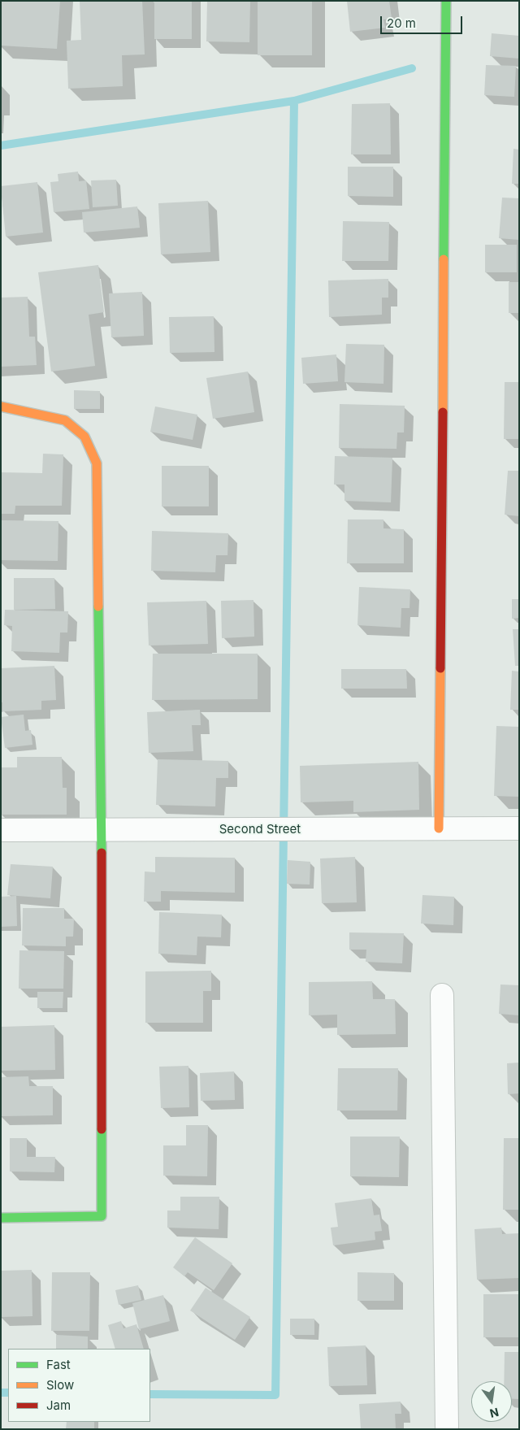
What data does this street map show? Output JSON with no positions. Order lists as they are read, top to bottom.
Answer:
{
  "streets": {
    "street": ["Second Street"]
  },
  "legend": ["Fast", "Slow", "Jam"],
  "scale_bar": "20 m",
  "north": "bottom"
}
